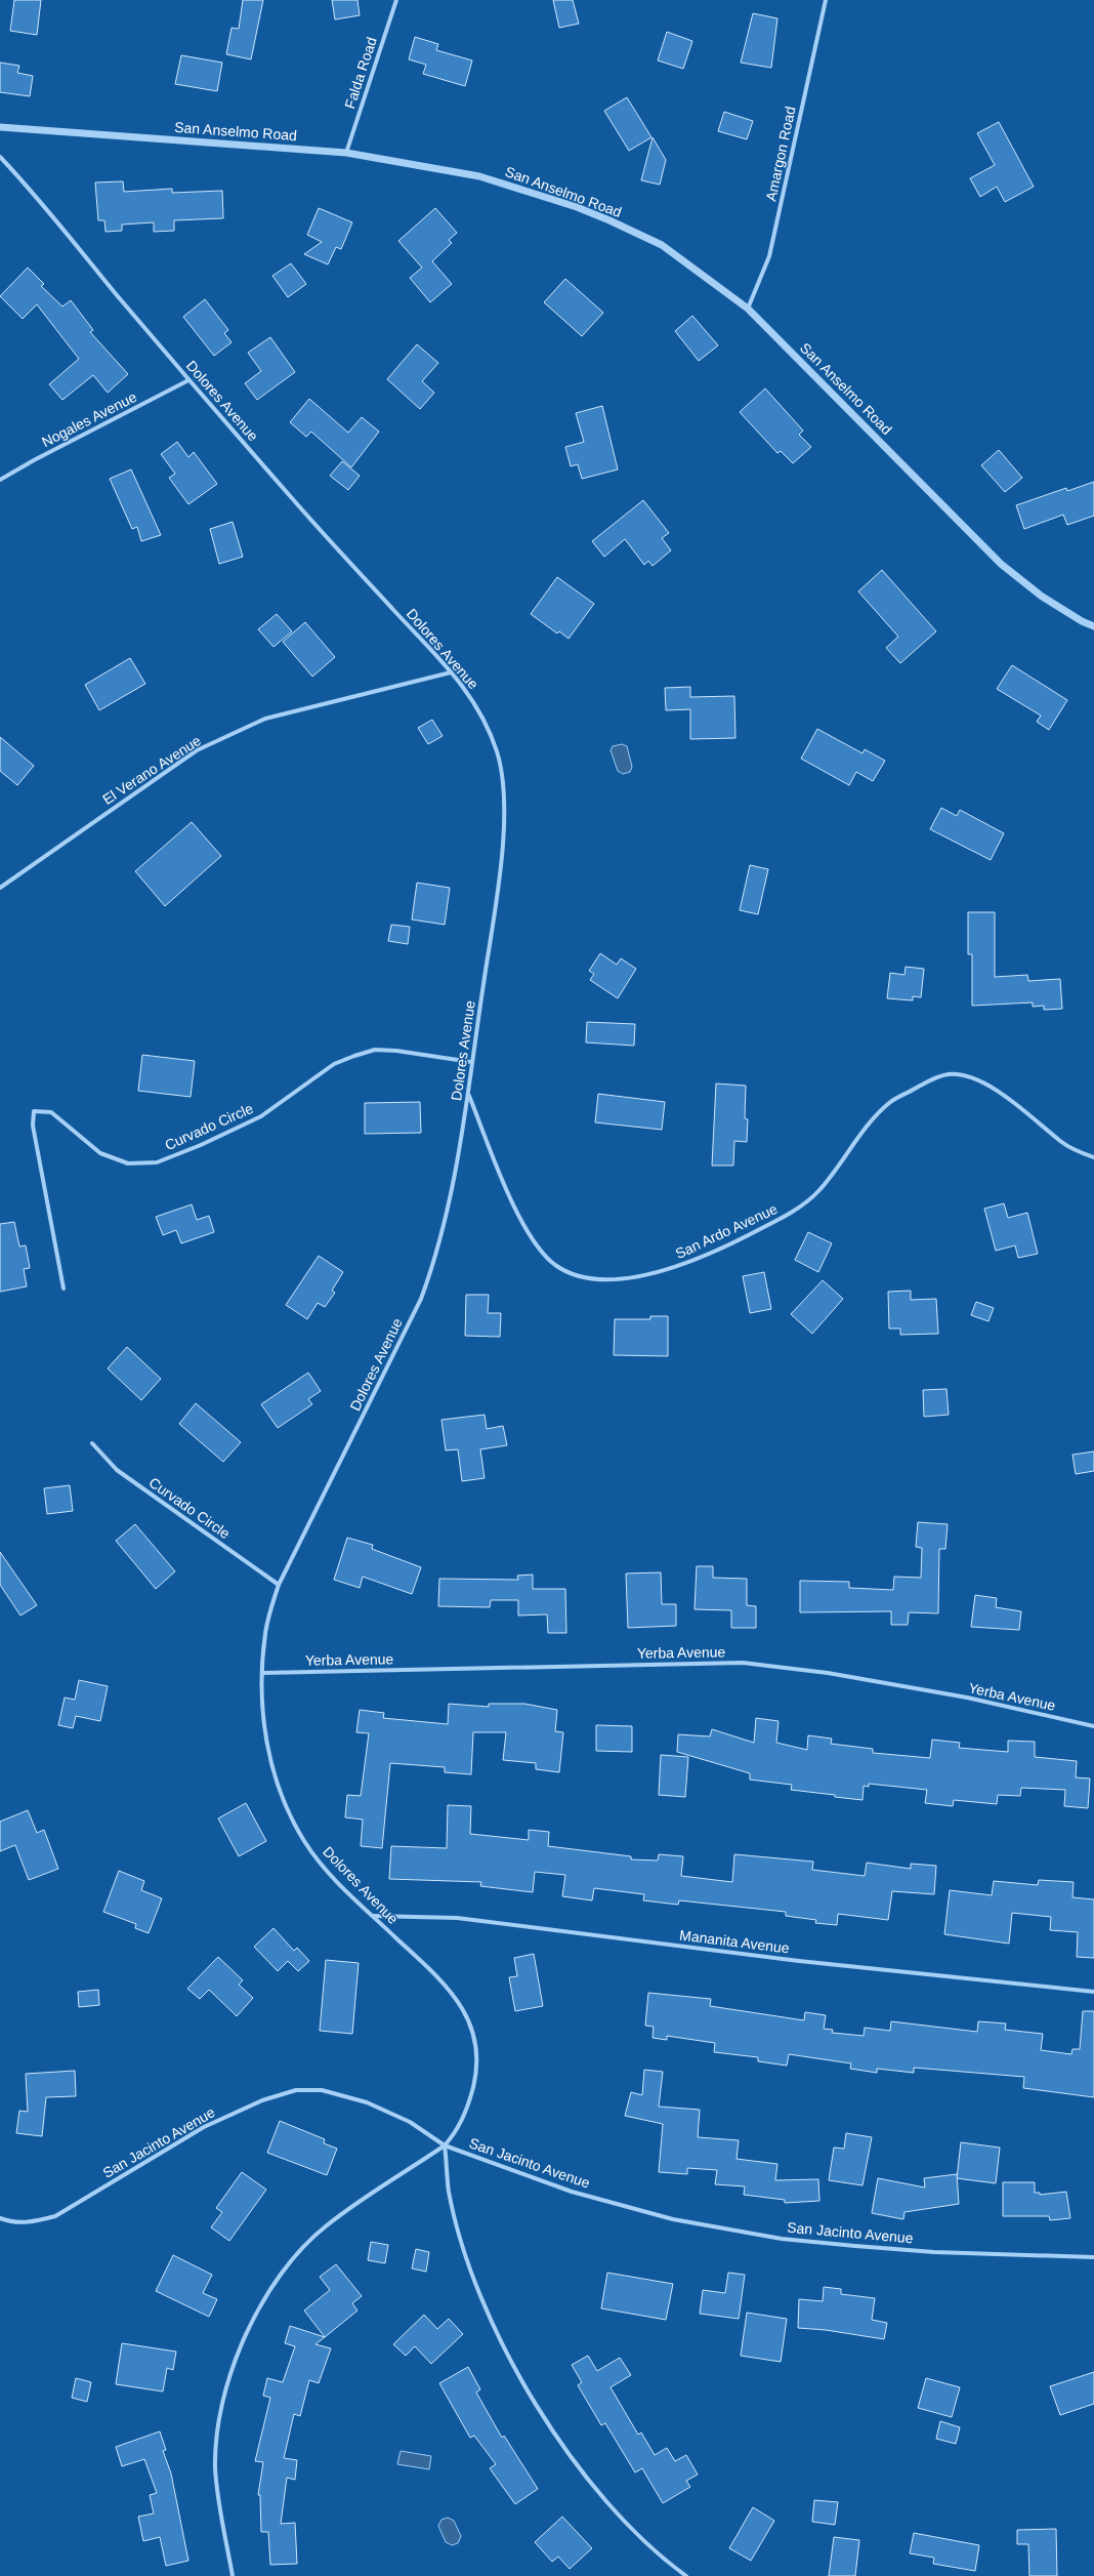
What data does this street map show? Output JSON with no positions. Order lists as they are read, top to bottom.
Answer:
{
  "streets": {
    "street": [
      "Falda Road",
      "San Anselmo Road",
      "Amargon Road",
      "Dolores Avenue",
      "Nogales Avenue",
      "El Verano Avenue",
      "Curvado Circle",
      "San Ardo Avenue",
      "Yerba Avenue",
      "Mananita Avenue",
      "San Jacinto Avenue"
    ]
  },
  "crossings": [
    ["Falda Road", "San Anselmo Road"],
    ["San Anselmo Road", "Amargon Road"],
    ["Dolores Avenue", "Nogales Avenue"],
    ["Dolores Avenue", "El Verano Avenue"],
    ["Dolores Avenue", "Curvado Circle"],
    ["Dolores Avenue", "San Ardo Avenue"],
    ["Dolores Avenue", "Yerba Avenue"],
    ["Dolores Avenue", "Mananita Avenue"],
    ["Dolores Avenue", "San Jacinto Avenue"]
  ]
}
